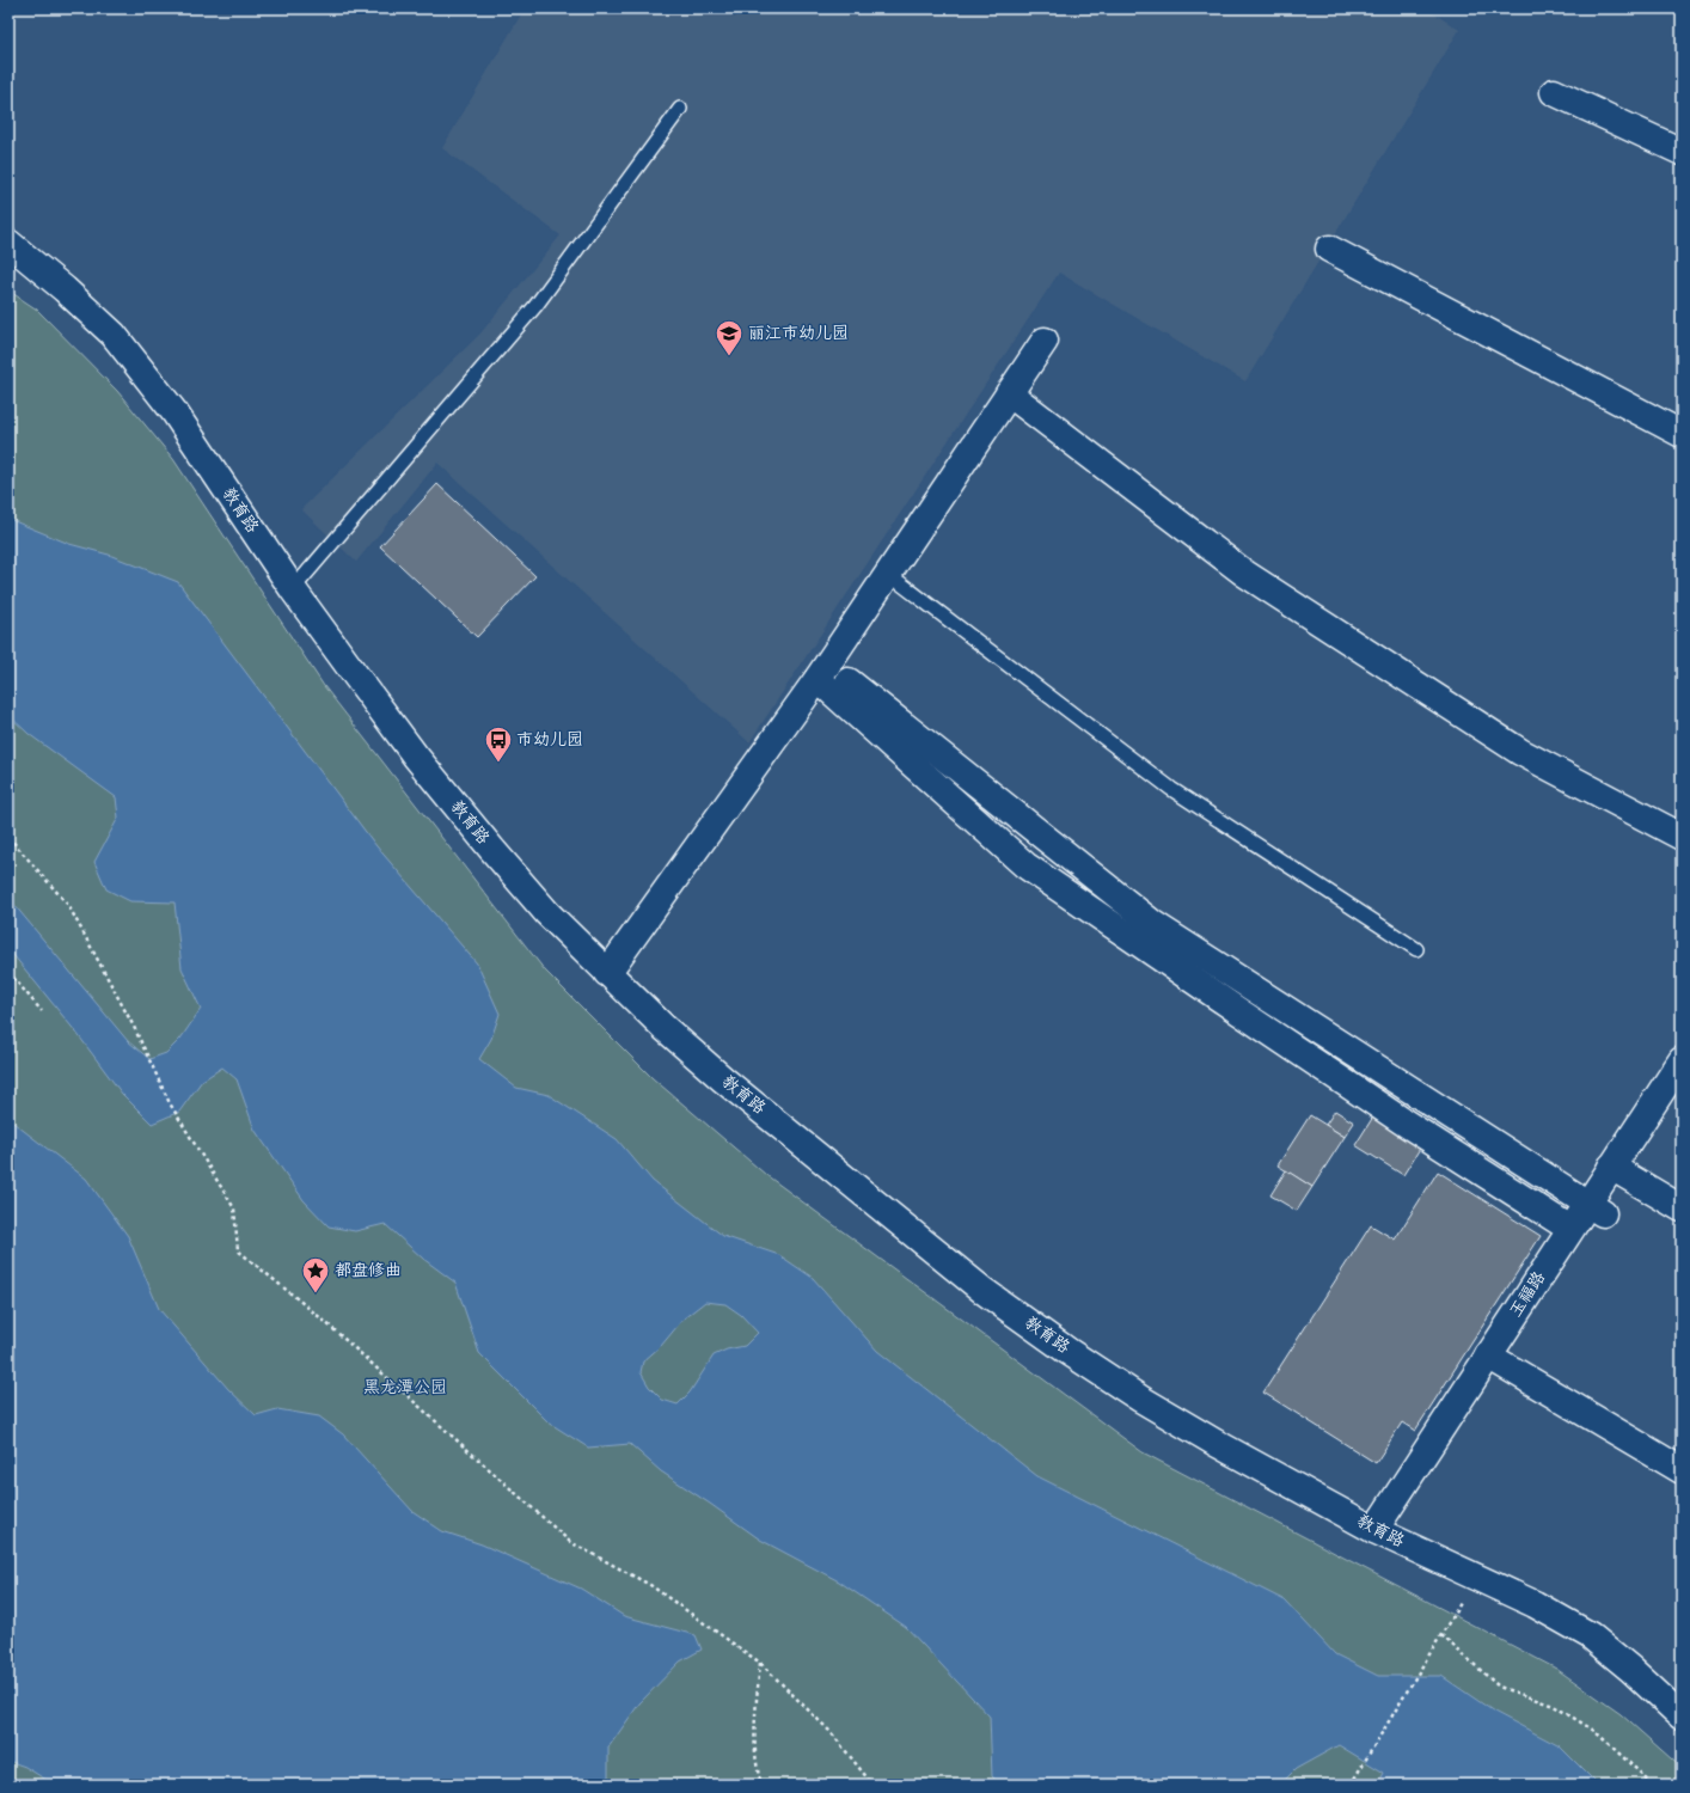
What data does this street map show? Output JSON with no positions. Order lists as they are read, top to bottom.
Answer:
{
  "streets": {
    "street": ["教育路", "玉福路"]
  },
  "crossings": [
    ["教育路", "玉福路"]
  ],
  "parks": ["黑龙潭公园"],
  "places": {
    "school or university": ["丽江市幼儿园"],
    "bus stop": ["市幼儿园"],
    "place": ["都盘修曲"]
  }
}
